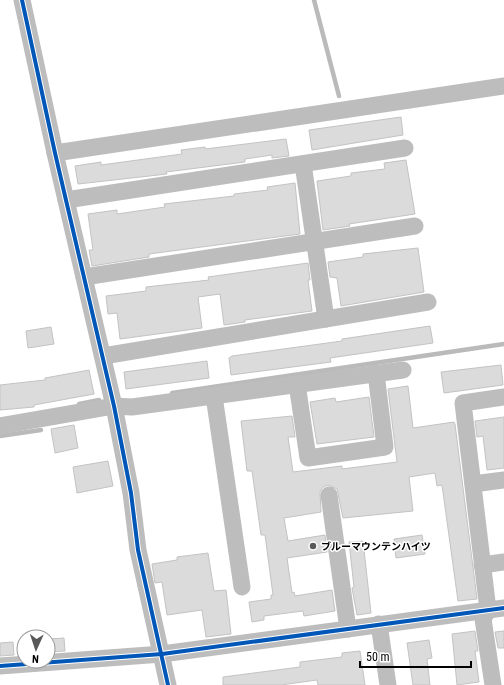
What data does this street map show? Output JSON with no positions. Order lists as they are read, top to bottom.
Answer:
{
  "places": ["ブルーマウンテンハイツ"],
  "scale_bar": "50 m",
  "north": "bottom"
}
